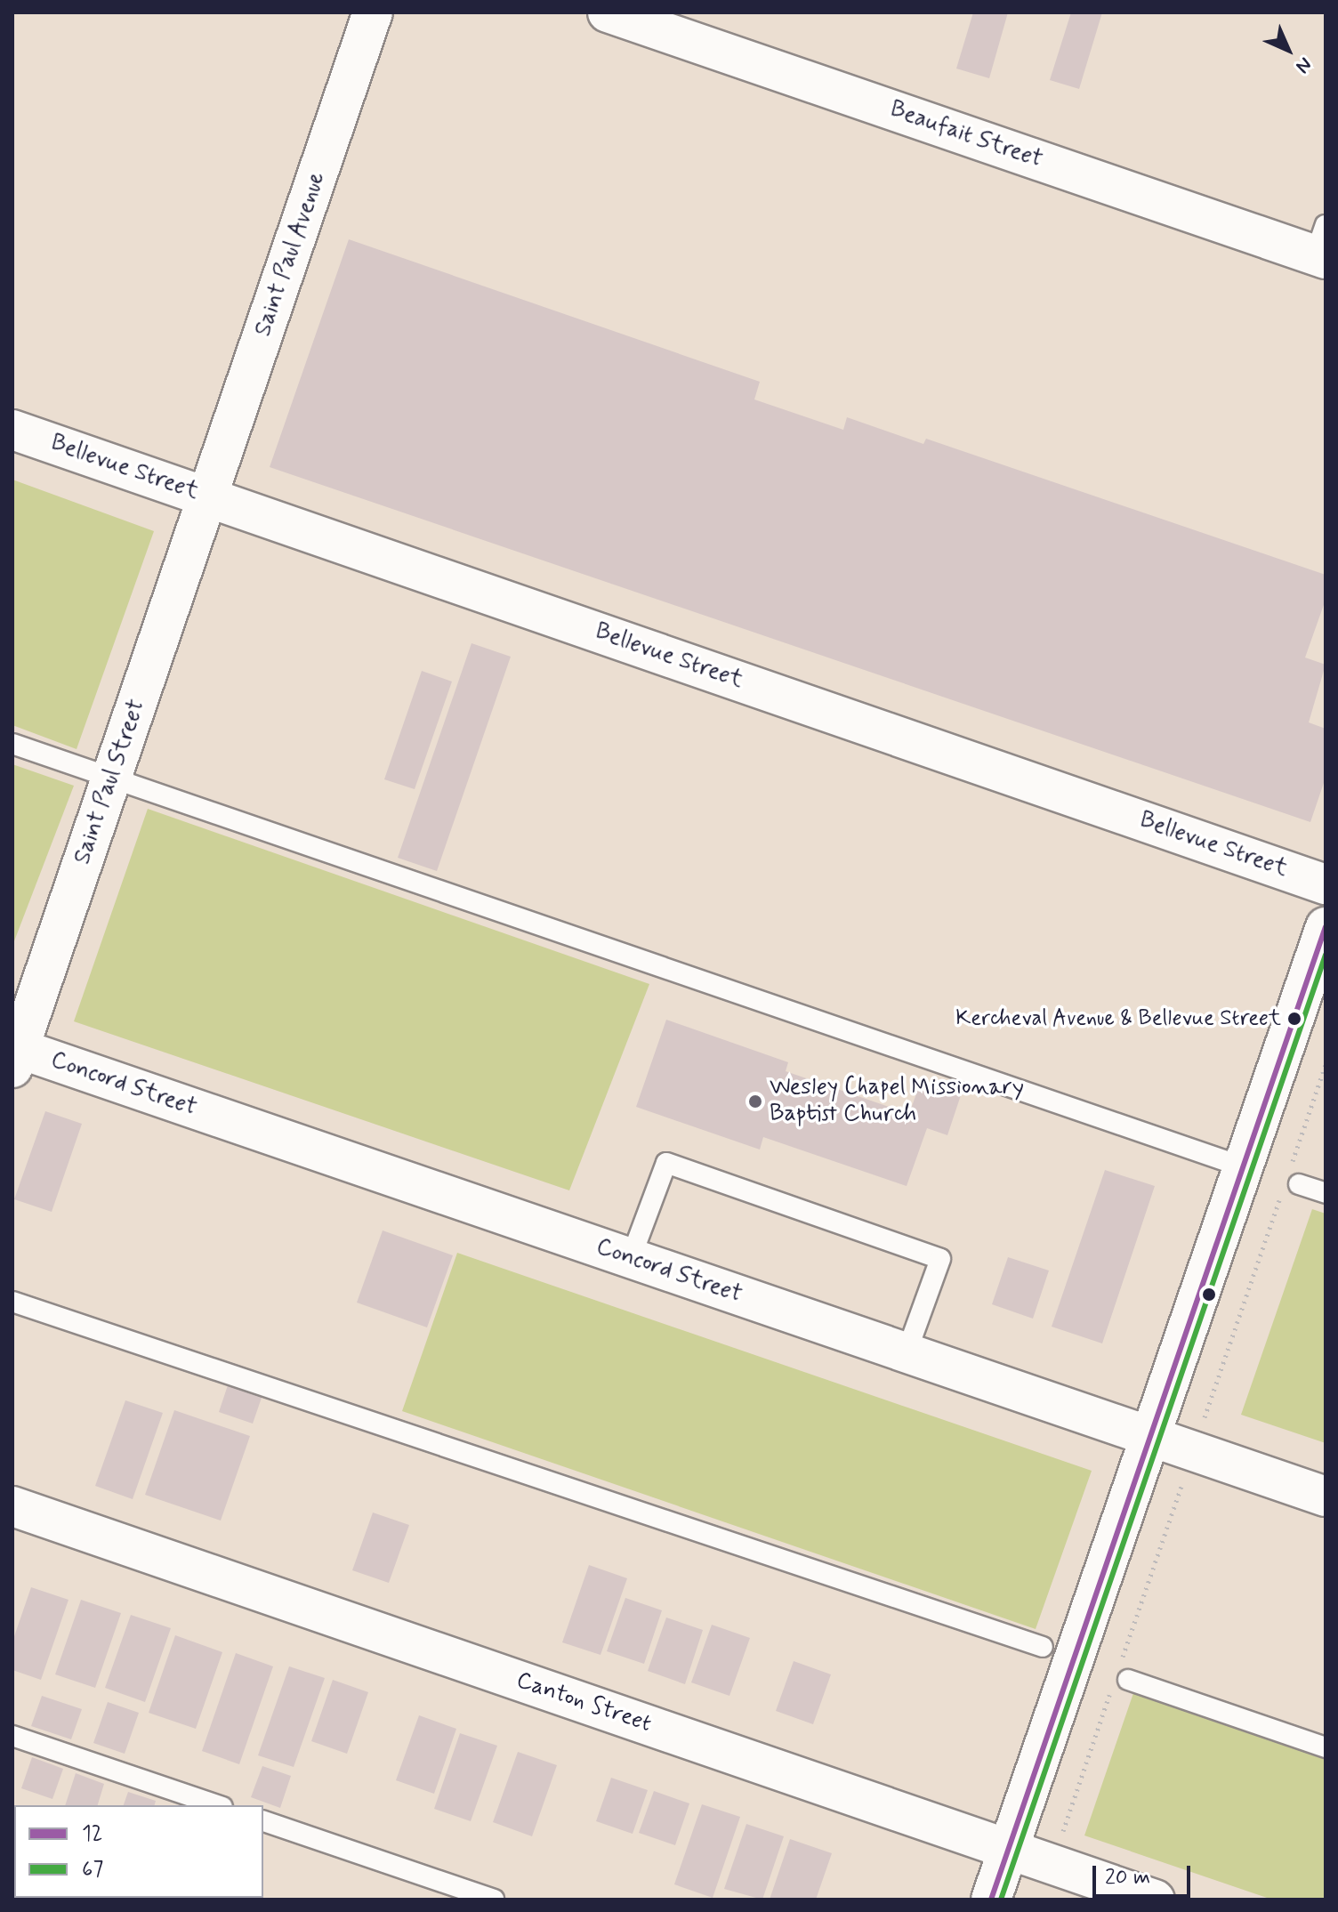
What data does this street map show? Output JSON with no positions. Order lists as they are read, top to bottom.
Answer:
{
  "streets": {
    "street": [
      "Beaufait Street",
      "Saint Paul Avenue",
      "Bellevue Street",
      "Saint Paul Street",
      "Concord Street",
      "Canton Street"
    ]
  },
  "crossings": [
    ["Saint Paul Avenue", "Bellevue Street"],
    ["Saint Paul Avenue", "Saint Paul Street"],
    ["Bellevue Street", "Saint Paul Street"],
    ["Saint Paul Street", "Concord Street"]
  ],
  "places": ["Kercheval Avenue & Bellevue Street", "Wesley Chapel Missionary Baptist Church"],
  "lines": ["transit line 12", "transit line 67"],
  "legend": ["12", "67"],
  "scale_bar": "20 m",
  "north": "bottom right"
}
